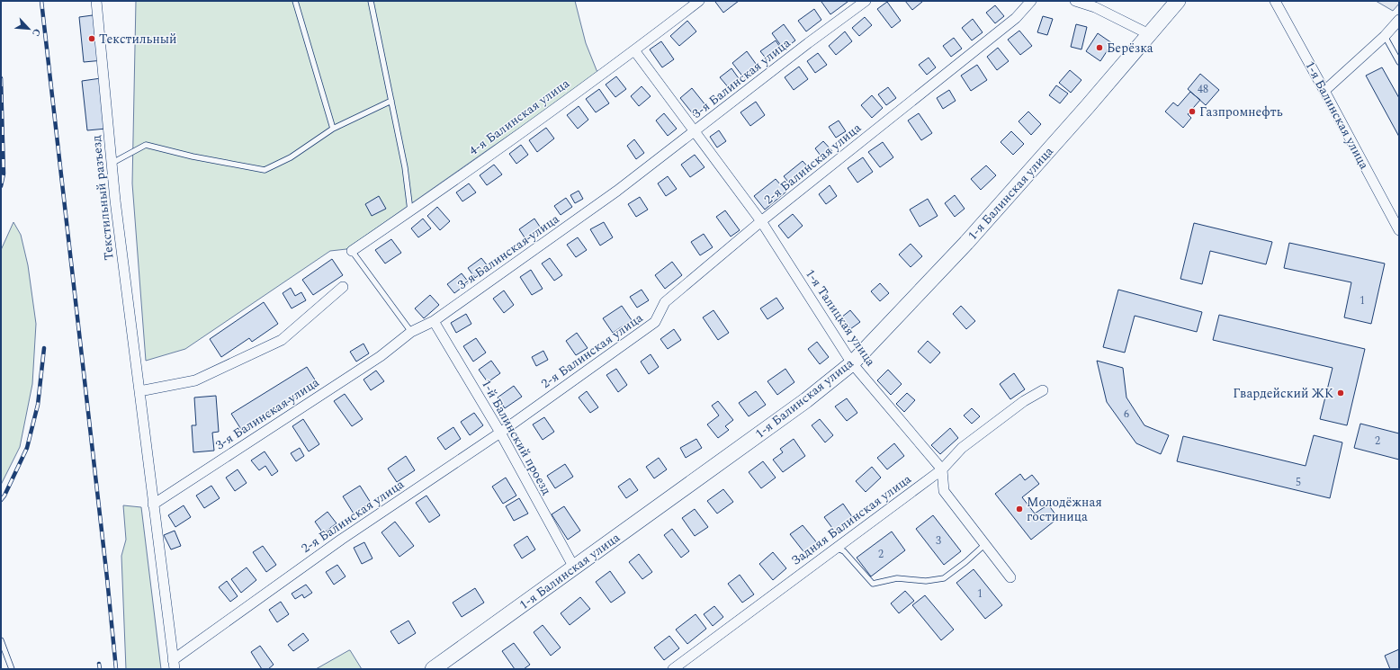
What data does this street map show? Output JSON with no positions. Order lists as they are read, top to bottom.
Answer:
{
  "streets": {
    "main road": ["1-я Балинская улица"],
    "street": [
      "3-я Балинская улица",
      "4-я Балинская улица",
      "2-я Балинская улица",
      "Текстильный разъезд",
      "1-я Талицкая улица",
      "1-й Балинский проезд",
      "Задняя Балинская улица"
    ]
  },
  "crossings": [
    ["3-я Балинская улица", "Текстильный разъезд"],
    ["3-я Балинская улица", "1-я Талицкая улица"],
    ["3-я Балинская улица", "1-й Балинский проезд"],
    ["1-я Балинская улица", "1-я Талицкая улица"],
    ["1-я Балинская улица", "1-й Балинский проезд"],
    ["4-я Балинская улица", "1-я Талицкая улица"],
    ["2-я Балинская улица", "Текстильный разъезд"],
    ["2-я Балинская улица", "1-я Талицкая улица"],
    ["2-я Балинская улица", "1-й Балинский проезд"],
    ["1-я Талицкая улица", "Задняя Балинская улица"]
  ],
  "places": [
    "Текстильный",
    "Берёзка",
    "Газпромнефть",
    "Гвардейский ЖК",
    "Молодёжная гостиница"
  ],
  "house_numbers": [
    "48",
    "1",
    "6",
    "2",
    "5",
    "3",
    "2",
    "1"
  ],
  "north": "bottom right"
}
